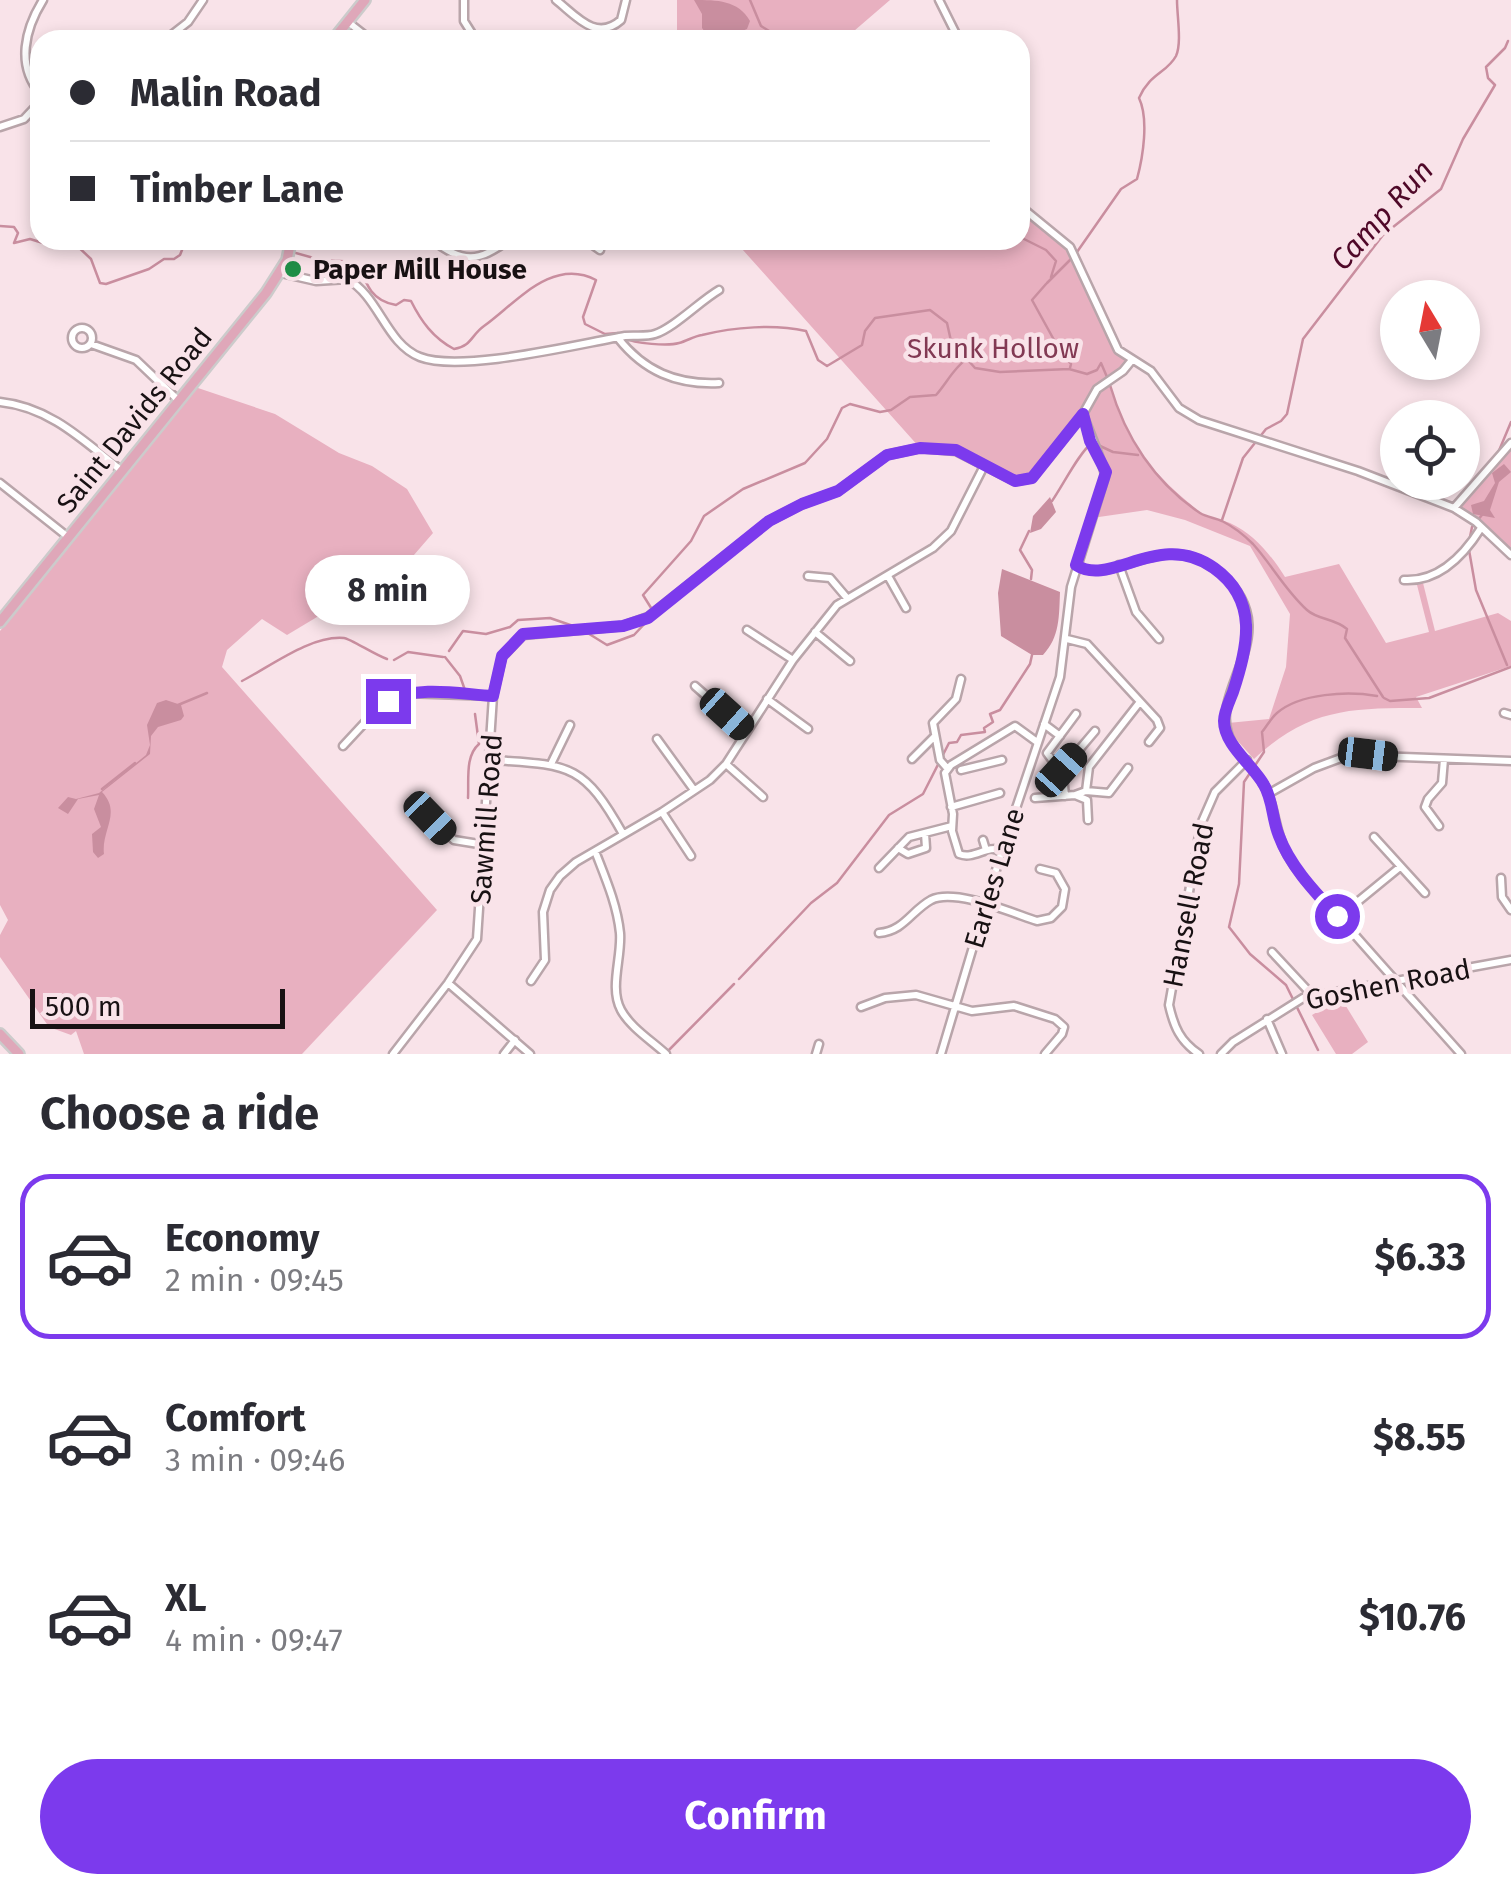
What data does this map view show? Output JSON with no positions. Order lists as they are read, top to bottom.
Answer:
{
  "streets": {
    "main road": ["Saint Davids Road"],
    "street": [
      "Sawmill Road",
      "Earles Lane",
      "Hansell Road",
      "Goshen Road"
    ]
  },
  "crossings": [
    ["Sawmill Road", "Earles Lane"]
  ],
  "water": ["Camp Run"],
  "parks": ["Skunk Hollow"],
  "places": ["Paper Mill House"],
  "scale_bar": "500 m",
  "north": "top",
  "page": {
    "banner": ["Malin Road", "Timber Lane"],
    "bubble": "8 min",
    "scale": "500 m",
    "heading": "Choose a ride",
    "list": [
      {
        "name": "Economy",
        "note": "2 min · 09:45",
        "value": "$6.33"
      },
      {
        "name": "Comfort",
        "note": "3 min · 09:46",
        "value": "$8.55"
      },
      {
        "name": "XL",
        "note": "4 min · 09:47",
        "value": "$10.76"
      }
    ],
    "buttons": "Confirm"
  }
}
